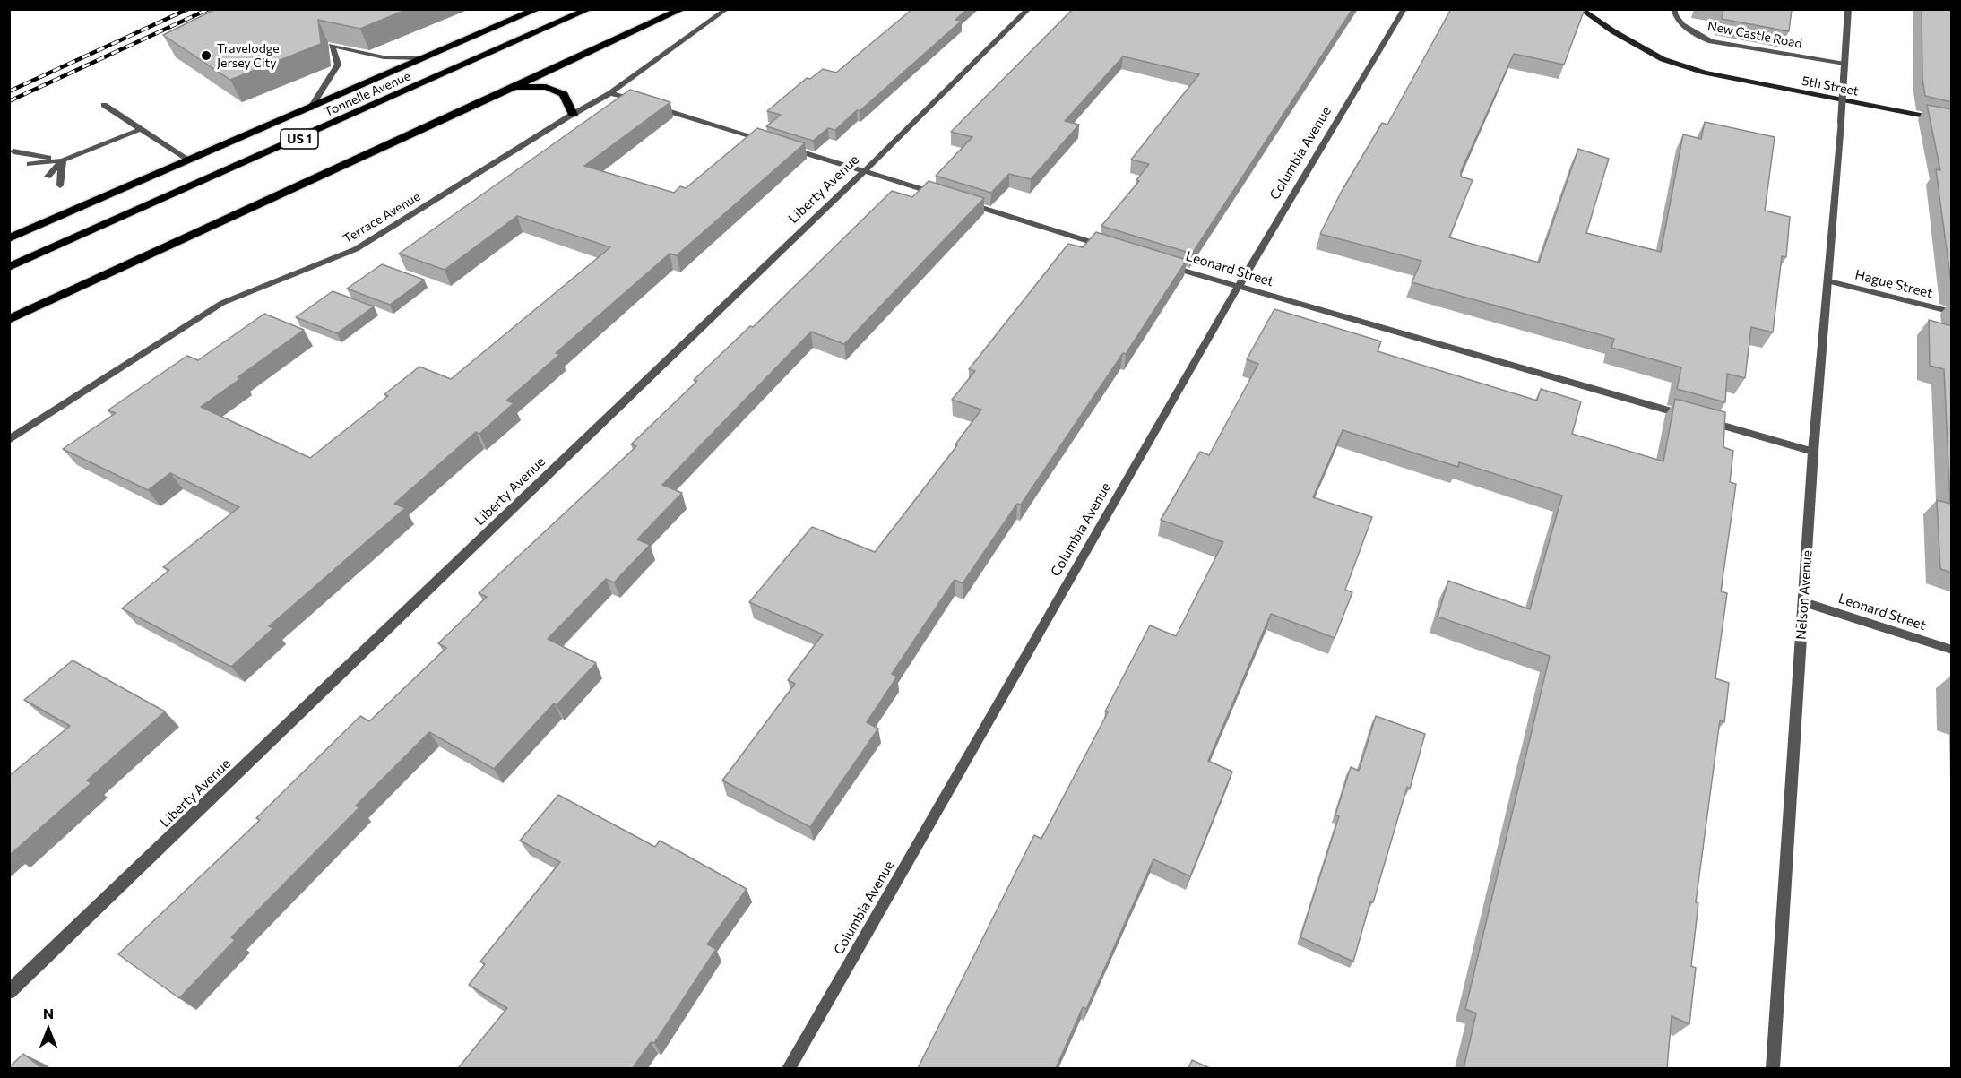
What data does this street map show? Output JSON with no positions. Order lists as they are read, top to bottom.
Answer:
{
  "streets": {
    "highway": ["Tonnelle Avenue", "US 1"],
    "main road": ["5th Street"],
    "street": [
      "New Castle Road",
      "Columbia Avenue",
      "Liberty Avenue",
      "Terrace Avenue",
      "Leonard Street",
      "Hague Street",
      "Nelson Avenue"
    ]
  },
  "crossings": [
    ["New Castle Road", "Nelson Avenue"],
    ["Columbia Avenue", "Leonard Street"],
    ["Leonard Street", "Nelson Avenue"],
    ["Hague Street", "Nelson Avenue"]
  ],
  "places": ["Travelodge Jersey City"],
  "north": "top"
}
